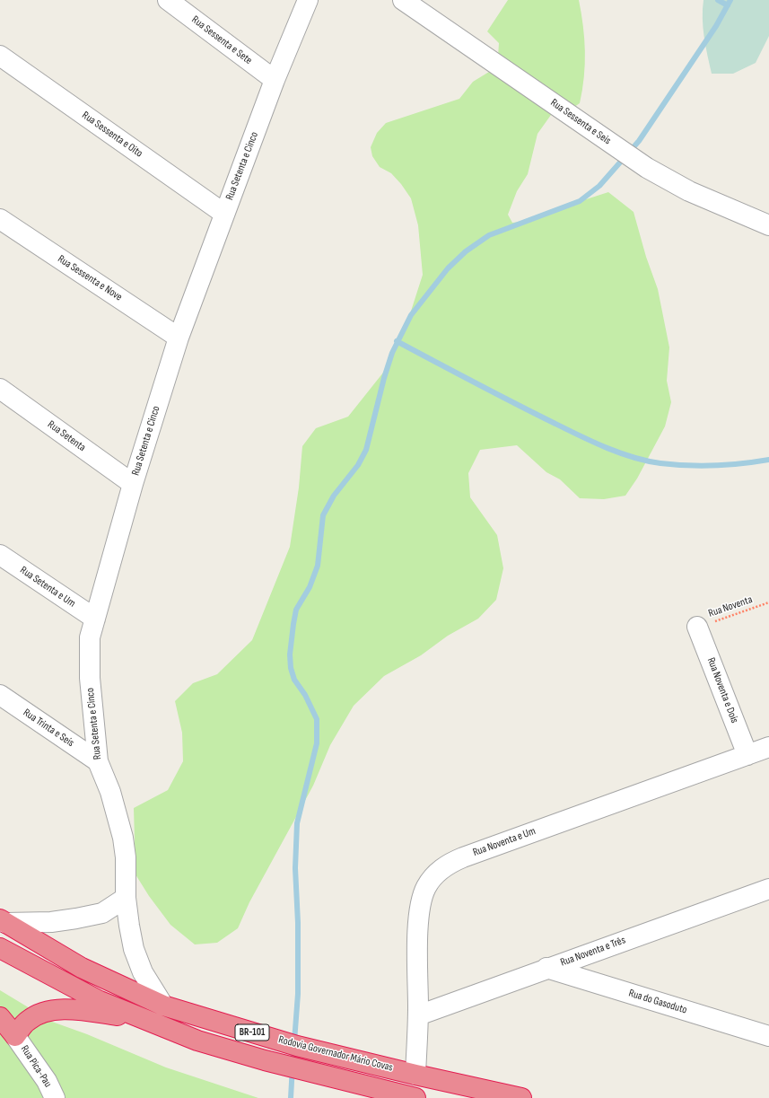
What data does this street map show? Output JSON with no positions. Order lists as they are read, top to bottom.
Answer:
{
  "streets": {
    "highway": ["BR-101", "Rodovia Governador Mário Covas"],
    "street": [
      "Rua Sessenta e Sete",
      "Rua Sessenta e Seis",
      "Rua Sessenta e Oito",
      "Rua Setenta e Cinco",
      "Rua Sessenta e Nove",
      "Rua Setenta",
      "Rua Setenta e Um",
      "Rua Noventa e Dois",
      "Rua Trinta e Seis",
      "Rua Noventa e Um",
      "Rua Noventa e Três",
      "Rua do Gasoduto",
      "Rua Pica-Pau"
    ],
    "path": ["Rua Noventa"]
  },
  "crossings": [
    ["Rua Sessenta e Sete", "Rua Setenta e Cinco"],
    ["Rua Sessenta e Oito", "Rua Setenta e Cinco"],
    ["Rua Setenta e Cinco", "Rua Sessenta e Nove"],
    ["Rua Setenta e Cinco", "Rua Setenta"],
    ["Rua Setenta e Cinco", "Rua Setenta e Um"],
    ["Rua Setenta e Cinco", "Rua Trinta e Seis"],
    ["Rua Setenta e Cinco", "Rodovia Governador Mário Covas"],
    ["Rua Noventa", "Rua Noventa e Dois"],
    ["Rua Noventa e Dois", "Rua Noventa e Um"],
    ["Rua Noventa e Um", "Rua Noventa e Três"],
    ["Rua Noventa e Um", "Rodovia Governador Mário Covas"],
    ["Rua Noventa e Três", "Rua do Gasoduto"]
  ]
}
